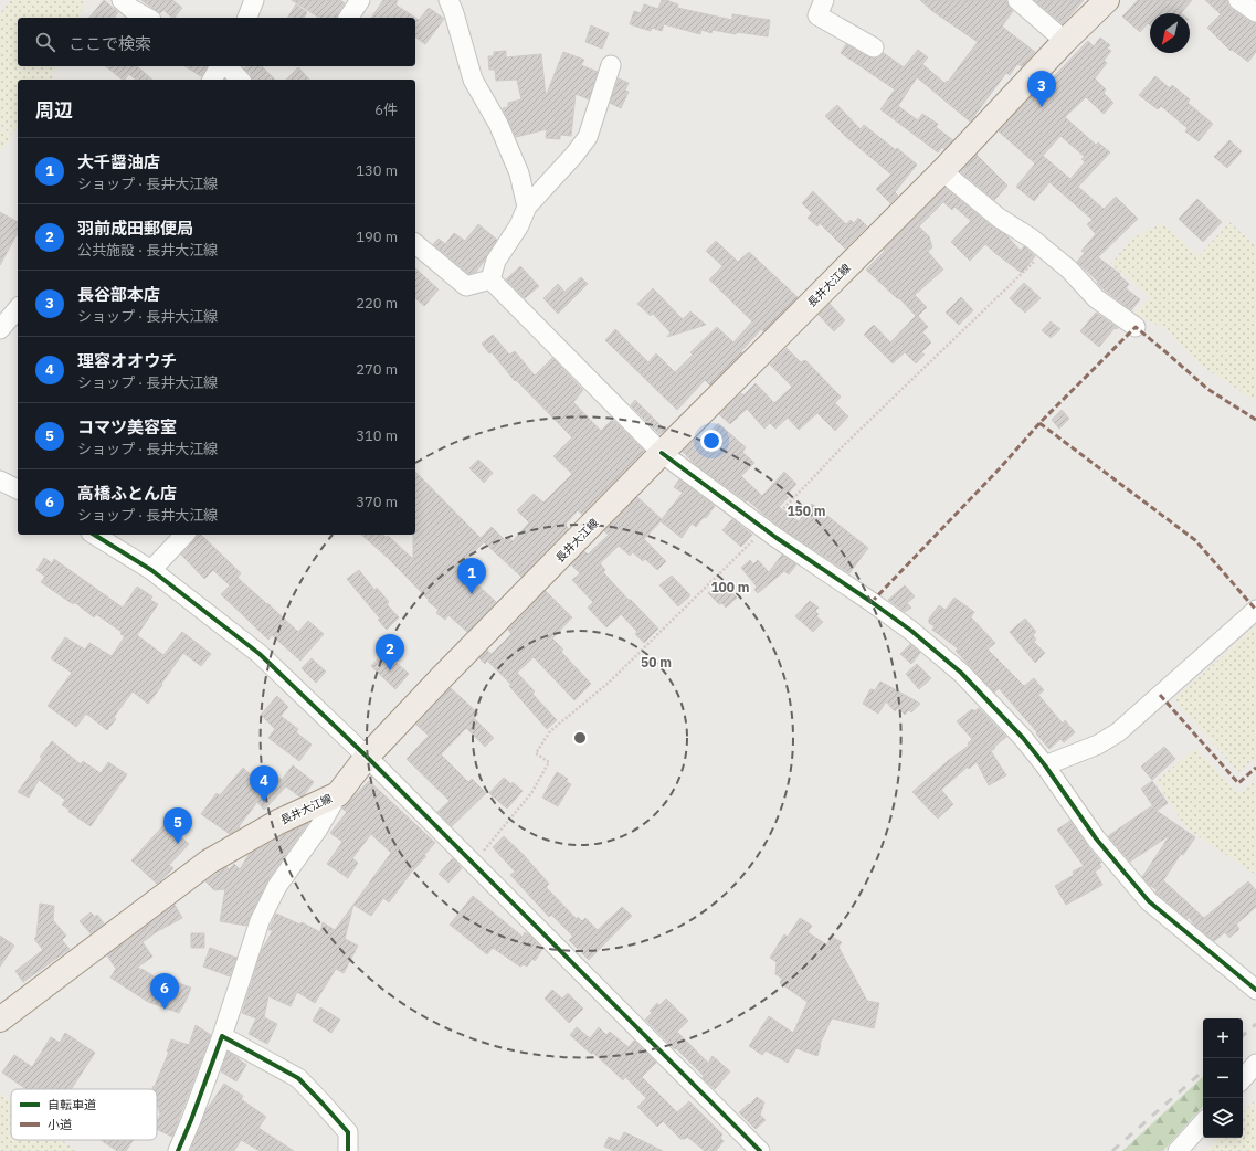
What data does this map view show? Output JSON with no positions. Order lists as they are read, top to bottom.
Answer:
{
  "streets": {
    "main road": ["長井大江線"]
  },
  "legend": ["自転車道", "小道"],
  "north": "bottom left",
  "page": {
    "search": "ここで検索",
    "pins": [
      "3",
      "1",
      "2",
      "4",
      "5",
      "6"
    ],
    "heading": ["周辺", "6件"],
    "list": [
      {
        "mark": "1",
        "name": "大千醤油店",
        "note": "ショップ · 長井大江線",
        "value": "130 m"
      },
      {
        "mark": "2",
        "name": "羽前成田郵便局",
        "note": "公共施設 · 長井大江線",
        "value": "190 m"
      },
      {
        "mark": "3",
        "name": "長谷部本店",
        "note": "ショップ · 長井大江線",
        "value": "220 m"
      },
      {
        "mark": "4",
        "name": "理容オオウチ",
        "note": "ショップ · 長井大江線",
        "value": "270 m"
      },
      {
        "mark": "5",
        "name": "コマツ美容室",
        "note": "ショップ · 長井大江線",
        "value": "310 m"
      },
      {
        "mark": "6",
        "name": "高橋ふとん店",
        "note": "ショップ · 長井大江線",
        "value": "370 m"
      }
    ],
    "map_buttons": ["+", "−"]
  },
  "rings": ["150 m", "100 m", "50 m"]
}
